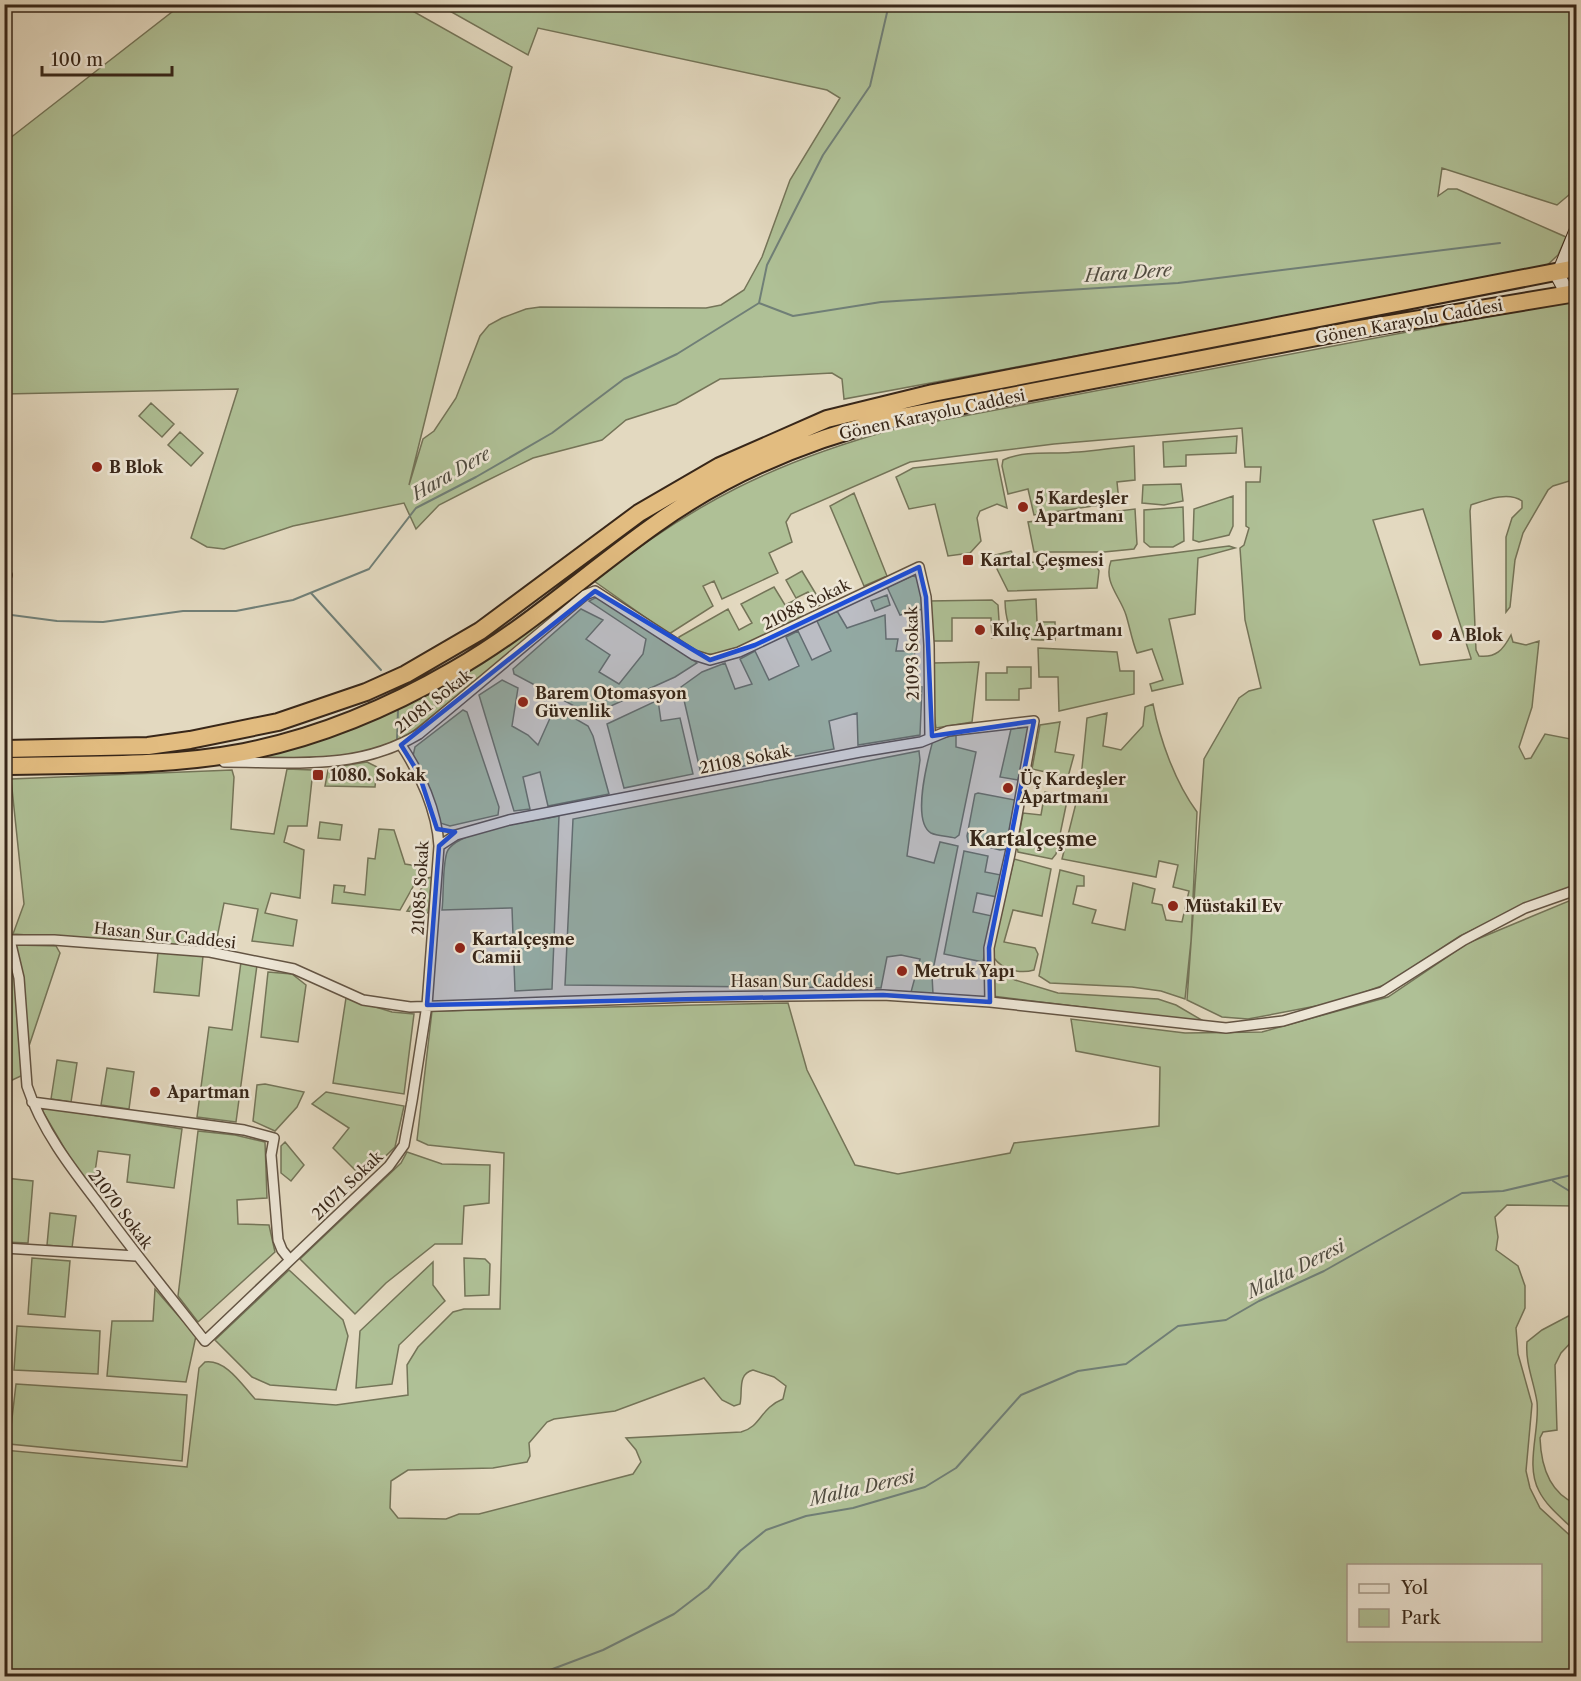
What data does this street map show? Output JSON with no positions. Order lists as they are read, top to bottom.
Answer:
{
  "streets": {
    "highway": ["Gönen Karayolu Caddesi"],
    "street": [
      "21088 Sokak",
      "21093 Sokak",
      "21081 Sokak",
      "21108 Sokak",
      "21085 Sokak",
      "Hasan Sur Caddesi",
      "21071 Sokak",
      "21070 Sokak"
    ]
  },
  "crossings": [
    ["Gönen Karayolu Caddesi", "21081 Sokak"],
    ["21088 Sokak", "21093 Sokak"],
    ["21088 Sokak", "21081 Sokak"],
    ["21093 Sokak", "21108 Sokak"],
    ["21081 Sokak", "21085 Sokak"],
    ["21108 Sokak", "21085 Sokak"],
    ["21108 Sokak", "Hasan Sur Caddesi"],
    ["21085 Sokak", "Hasan Sur Caddesi"],
    ["21085 Sokak", "21071 Sokak"],
    ["Hasan Sur Caddesi", "21071 Sokak"],
    ["Hasan Sur Caddesi", "21070 Sokak"],
    ["21071 Sokak", "21070 Sokak"]
  ],
  "districts": ["Kartalçeşme"],
  "water": ["Hara Dere", "Malta Deresi"],
  "places": {
    "other": [
      "B Blok",
      "5 Kardeşler Apartmanı",
      "Kılıç Apartmanı",
      "A Blok",
      "Barem Otomasyon Güvenlik",
      "Üç Kardeşler Apartmanı",
      "Müstakil Ev",
      "Kartalçeşme Camii",
      "Metruk Yapı",
      "Apartman"
    ],
    "transit": ["Kartal Çeşmesi", "1080. Sokak"]
  },
  "legend": ["Yol", "Park"],
  "scale_bar": "100 m"
}
